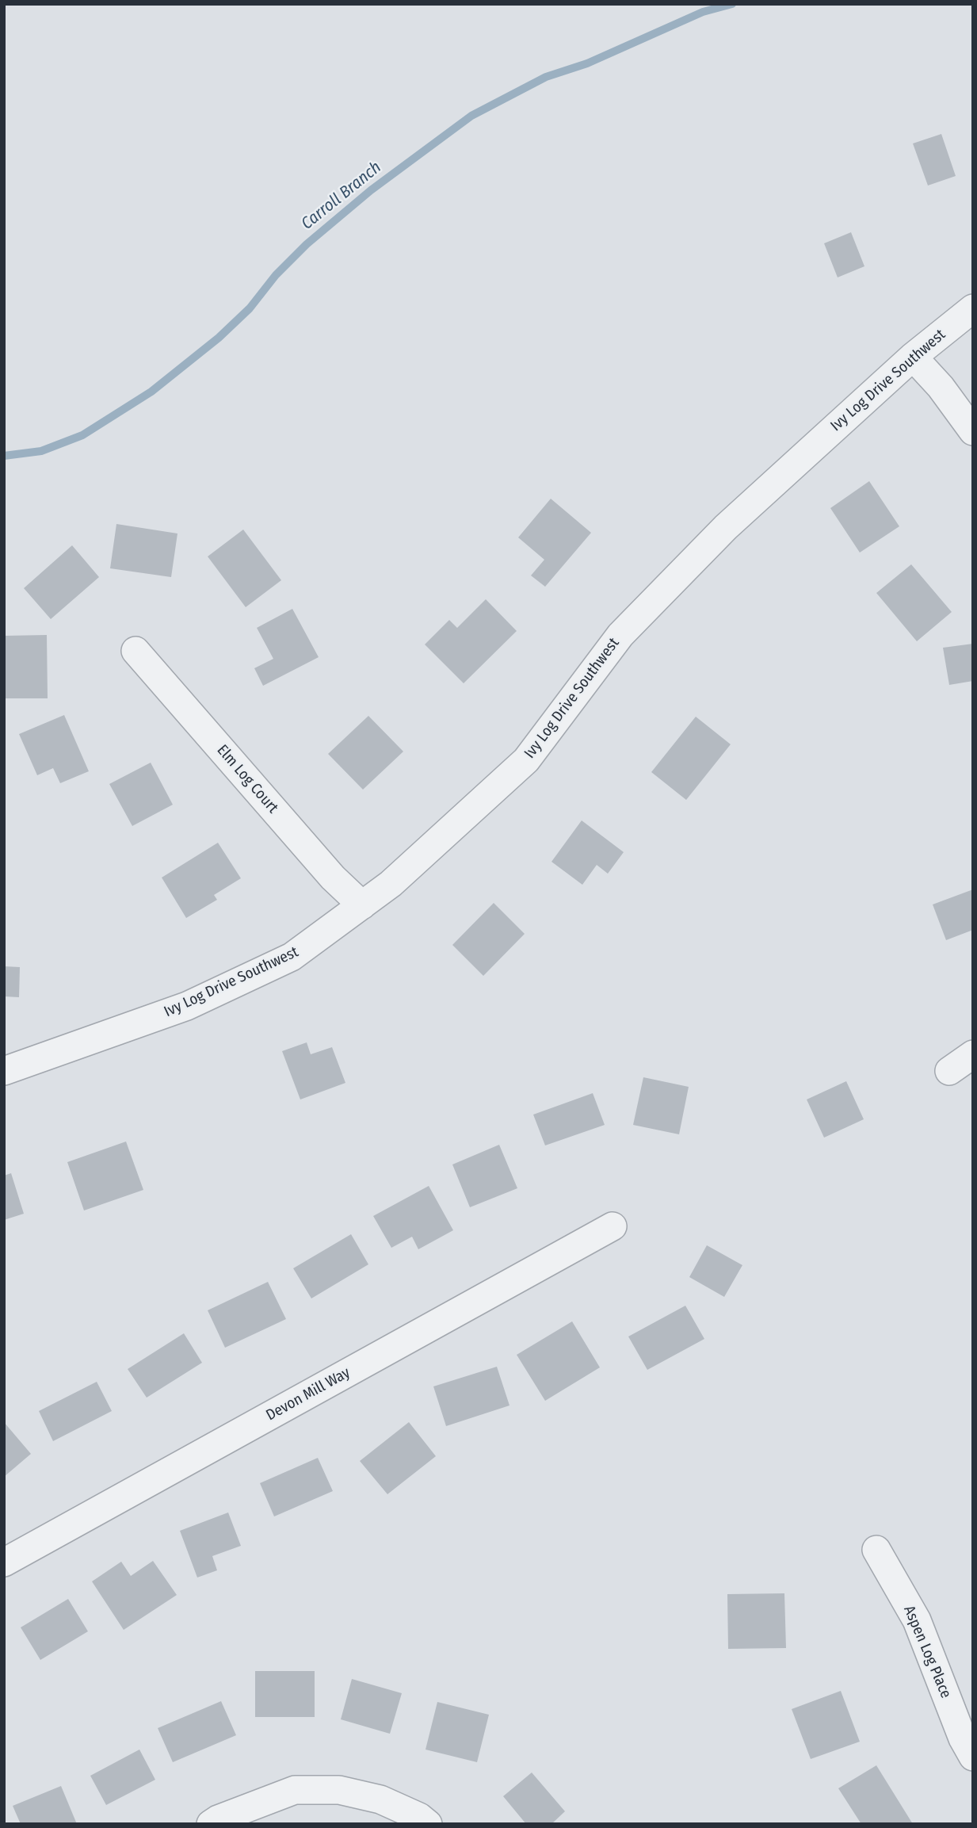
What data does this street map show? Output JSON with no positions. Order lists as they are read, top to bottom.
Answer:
{
  "streets": {
    "street": [
      "Ivy Log Drive Southwest",
      "Elm Log Court",
      "Devon Mill Way",
      "Aspen Log Place"
    ]
  },
  "crossings": [
    ["Ivy Log Drive Southwest", "Elm Log Court"]
  ],
  "water": ["Carroll Branch"]
}
